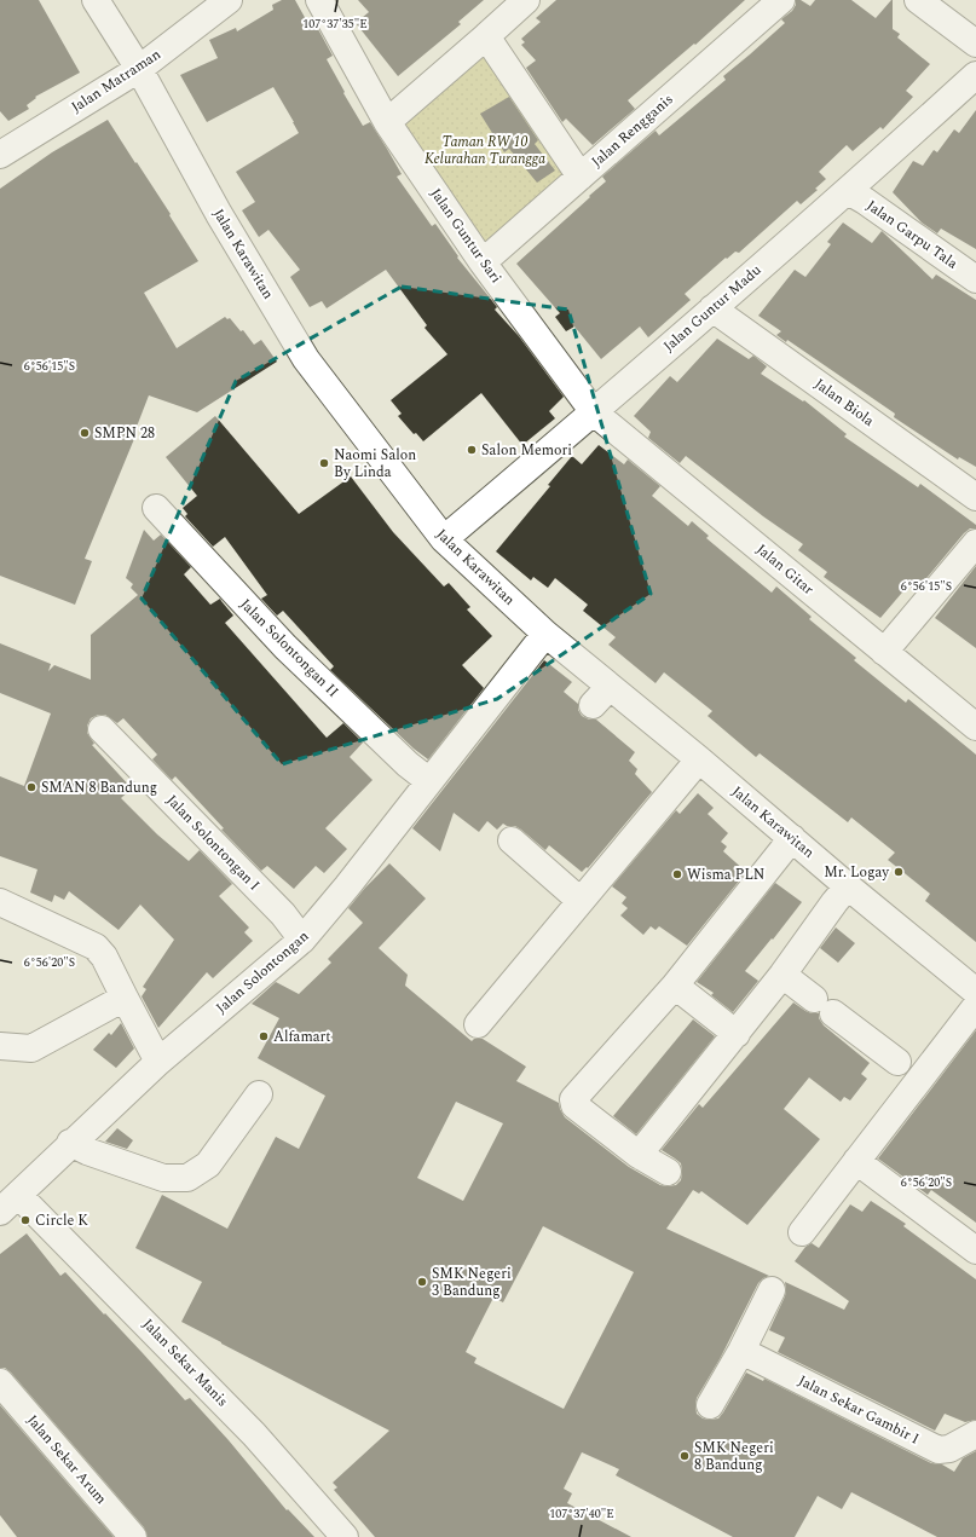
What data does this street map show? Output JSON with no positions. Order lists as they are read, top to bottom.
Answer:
{
  "streets": {
    "street": [
      "Jalan Matraman",
      "Jalan Rengganis",
      "Jalan Garpu Tala",
      "Jalan Guntur Sari",
      "Jalan Karawitan",
      "Jalan Guntur Madu",
      "Jalan Biola",
      "Jalan Gitar",
      "Jalan Solontongan II",
      "Jalan Solontongan I",
      "Jalan Solontongan",
      "Jalan Sekar Manis",
      "Jalan Sekar Gambir I",
      "Jalan Sekar Arum"
    ]
  },
  "crossings": [
    ["Jalan Matraman", "Jalan Karawitan"],
    ["Jalan Rengganis", "Jalan Guntur Sari"],
    ["Jalan Garpu Tala", "Jalan Guntur Madu"],
    ["Jalan Guntur Sari", "Jalan Guntur Madu"],
    ["Jalan Guntur Sari", "Jalan Gitar"],
    ["Jalan Karawitan", "Jalan Guntur Madu"],
    ["Jalan Karawitan", "Jalan Solontongan"],
    ["Jalan Guntur Madu", "Jalan Biola"],
    ["Jalan Guntur Madu", "Jalan Gitar"],
    ["Jalan Solontongan II", "Jalan Solontongan"],
    ["Jalan Solontongan I", "Jalan Solontongan"],
    ["Jalan Solontongan", "Jalan Sekar Manis"]
  ],
  "parks": ["Taman RW 10 Kelurahan Turangga"],
  "places": [
    "SMPN 28",
    "Salon Memori",
    "Naomi Salon By Linda",
    "SMAN 8 Bandung",
    "Mr. Logay",
    "Wisma PLN",
    "Alfamart",
    "Circle K",
    "SMK Negeri 3 Bandung",
    "SMK Negeri 8 Bandung"
  ],
  "coordinates": [
    "107°37'35\"E",
    "6°56'15\"S",
    "6°56'20\"S",
    "107°37'40\"E"
  ]
}
